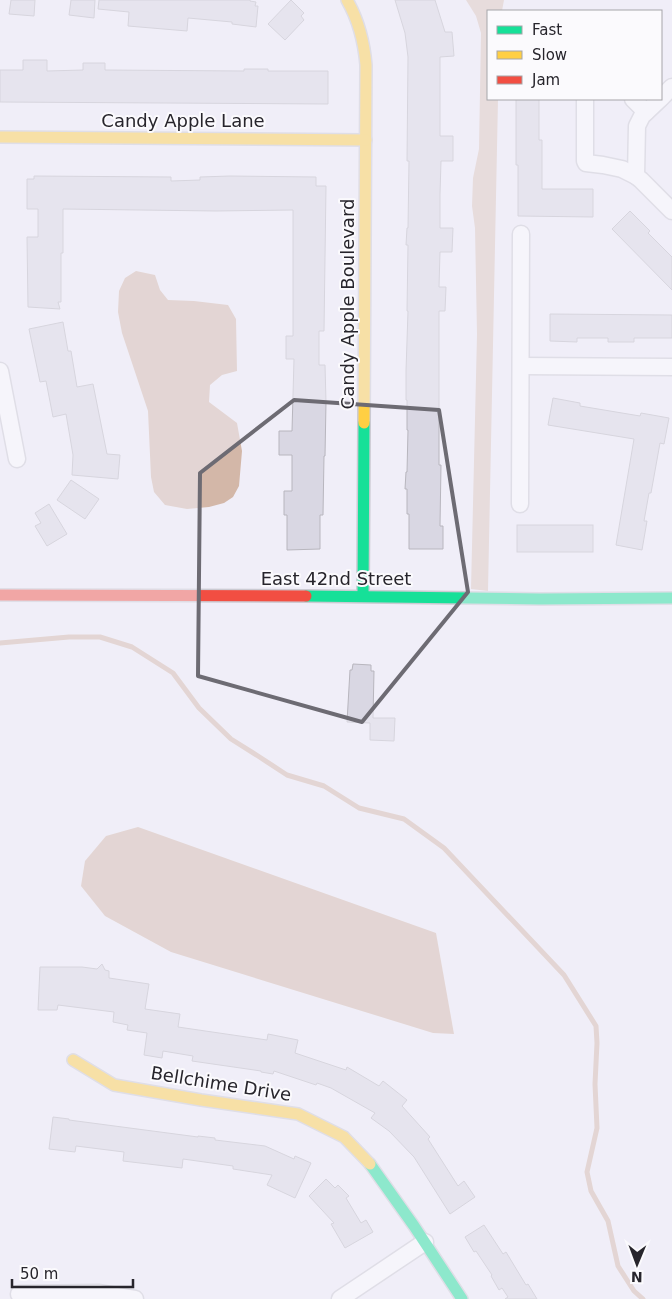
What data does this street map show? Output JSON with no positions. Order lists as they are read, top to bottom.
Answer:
{
  "streets": {
    "street": [
      "Candy Apple Lane",
      "Candy Apple Boulevard",
      "East 42nd Street",
      "Bellchime Drive"
    ]
  },
  "crossings": [
    ["Candy Apple Lane", "Candy Apple Boulevard"],
    ["Candy Apple Boulevard", "East 42nd Street"]
  ],
  "legend": ["Fast", "Slow", "Jam"],
  "scale_bar": "50 m",
  "north": "bottom"
}
